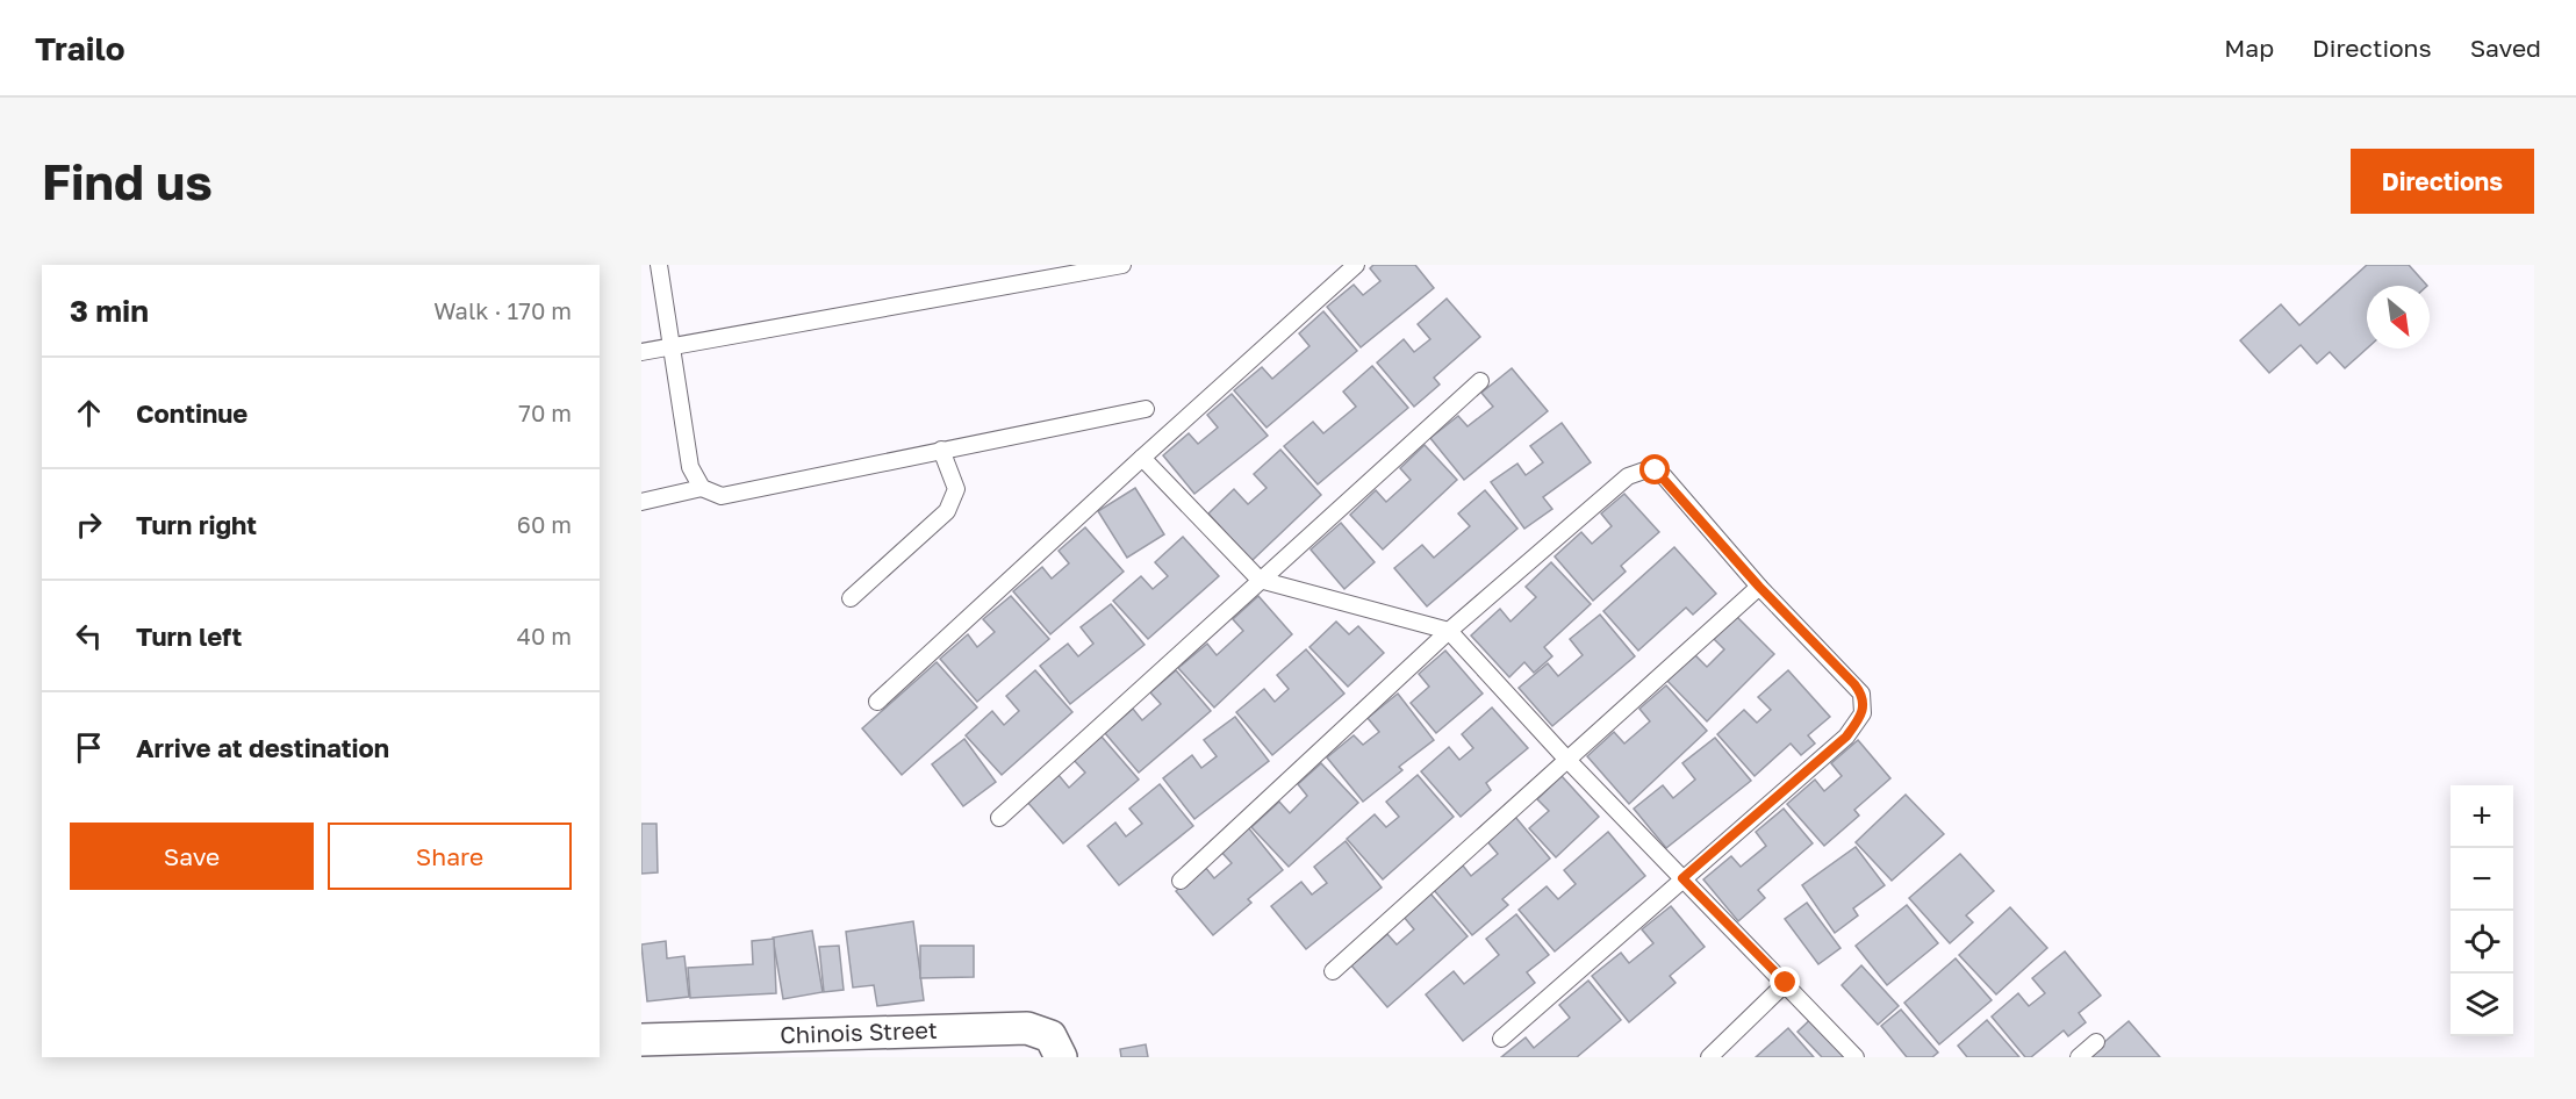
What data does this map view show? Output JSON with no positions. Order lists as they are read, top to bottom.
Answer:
{
  "streets": {
    "street": ["Chinois Street"]
  },
  "north": "bottom right",
  "page": {
    "header": "Trailo",
    "nav": ["Map", "Directions", "Saved"],
    "buttons": [
      "Directions",
      ["Save", "Share"]
    ],
    "title": "Find us",
    "heading": ["3 min", "Walk · 170 m"],
    "list": [
      ["Continue", "70 m"],
      ["Turn right", "60 m"],
      ["Turn left", "40 m"],
      "Arrive at destination"
    ],
    "map_buttons": ["+", "−"]
  }
}
